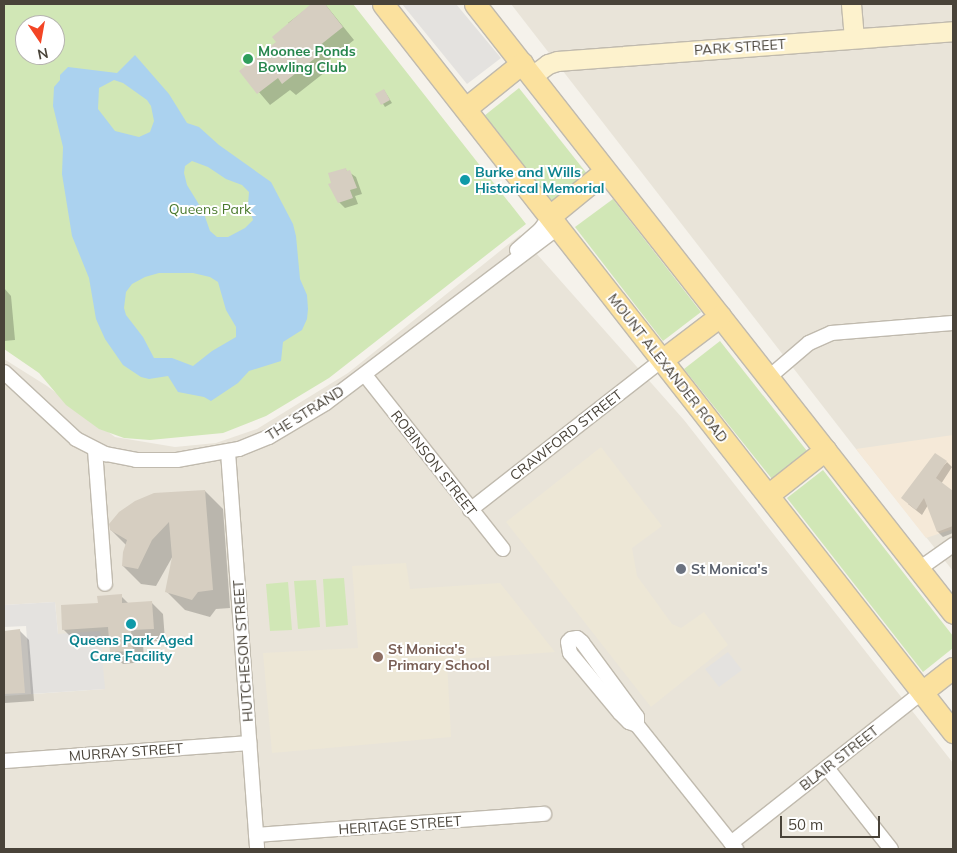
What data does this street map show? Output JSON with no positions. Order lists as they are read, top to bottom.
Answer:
{
  "streets": {
    "main road": ["MOUNT ALEXANDER ROAD"],
    "street": [
      "PARK STREET",
      "THE STRAND",
      "CRAWFORD STREET",
      "ROBINSON STREET",
      "HUTCHESON STREET",
      "MURRAY STREET",
      "BLAIR STREET",
      "HERITAGE STREET"
    ]
  },
  "crossings": [
    ["MOUNT ALEXANDER ROAD", "THE STRAND"],
    ["MOUNT ALEXANDER ROAD", "CRAWFORD STREET"],
    ["MOUNT ALEXANDER ROAD", "BLAIR STREET"],
    ["THE STRAND", "ROBINSON STREET"],
    ["THE STRAND", "HUTCHESON STREET"],
    ["CRAWFORD STREET", "ROBINSON STREET"],
    ["HUTCHESON STREET", "MURRAY STREET"],
    ["HUTCHESON STREET", "HERITAGE STREET"]
  ],
  "parks": ["Queens Park"],
  "places": [
    "Moonee Ponds Bowling Club",
    "Burke and Wills Historical Memorial",
    "St Monica's",
    "Queens Park Aged Care Facility",
    "St Monica's Primary School"
  ],
  "scale_bar": "50 m",
  "north": "bottom"
}
